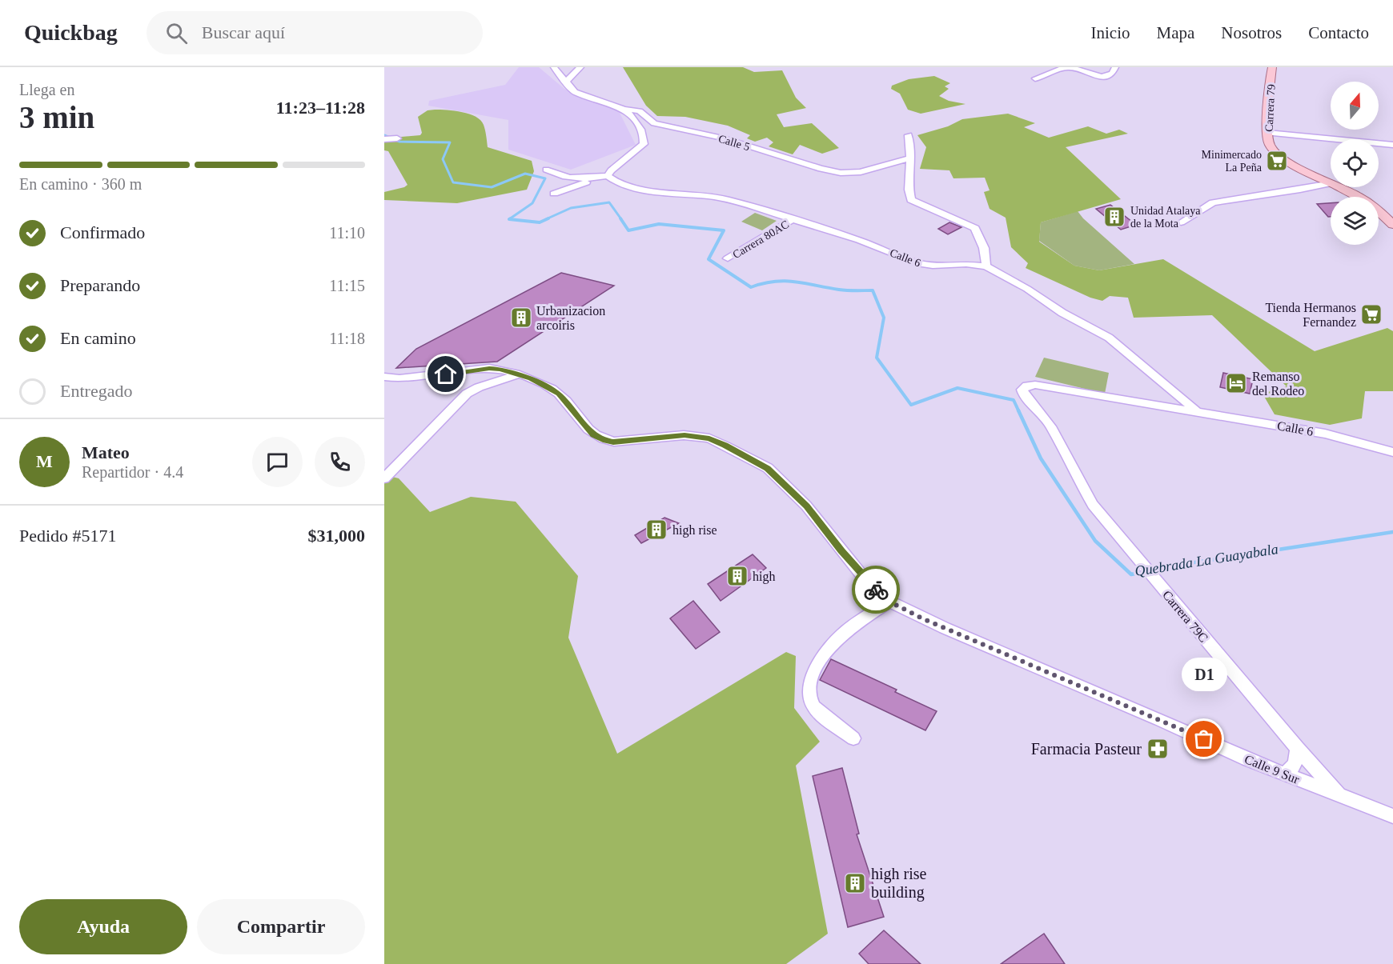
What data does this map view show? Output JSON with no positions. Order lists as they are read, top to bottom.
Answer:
{
  "streets": {
    "main road": ["Carrera 79"],
    "street": [
      "Calle 5",
      "Carrera 80AC",
      "Calle 6",
      "Carrera 79C",
      "Calle 9 Sur"
    ]
  },
  "crossings": [
    ["Carrera 80AC", "Calle 6"],
    ["Calle 6", "Carrera 79C"],
    ["Carrera 79C", "Calle 9 Sur"]
  ],
  "water": ["Quebrada La Guayabala"],
  "places": {
    "supermarket": ["Minimercado La Peña", "Tienda Hermanos Fernandez"],
    "building": [
      "Unidad Atalaya de la Mota",
      "Urbanizacion arcoiris",
      "high rise",
      "high",
      "high rise building"
    ],
    "hotel": ["Remanso del Rodeo"],
    "other": ["D1"],
    "pharmacy": ["Farmacia Pasteur"]
  },
  "north": "top",
  "page": {
    "header": "Quickbag",
    "search": "Buscar aquí",
    "nav": [
      "Inicio",
      "Mapa",
      "Nosotros",
      "Contacto"
    ],
    "heading": ["3 min", "Llega en", "11:23–11:28"],
    "panel": [
      "Mateo",
      "Repartidor · 4.4",
      "Pedido #5171",
      "$31,000"
    ],
    "bar": "En camino · 360 m",
    "list": [
      ["Confirmado", "11:10"],
      ["Preparando", "11:15"],
      ["En camino", "11:18"],
      "Entregado"
    ],
    "round": "M",
    "bubble": "D1",
    "buttons": ["Ayuda", "Compartir"]
  }
}
